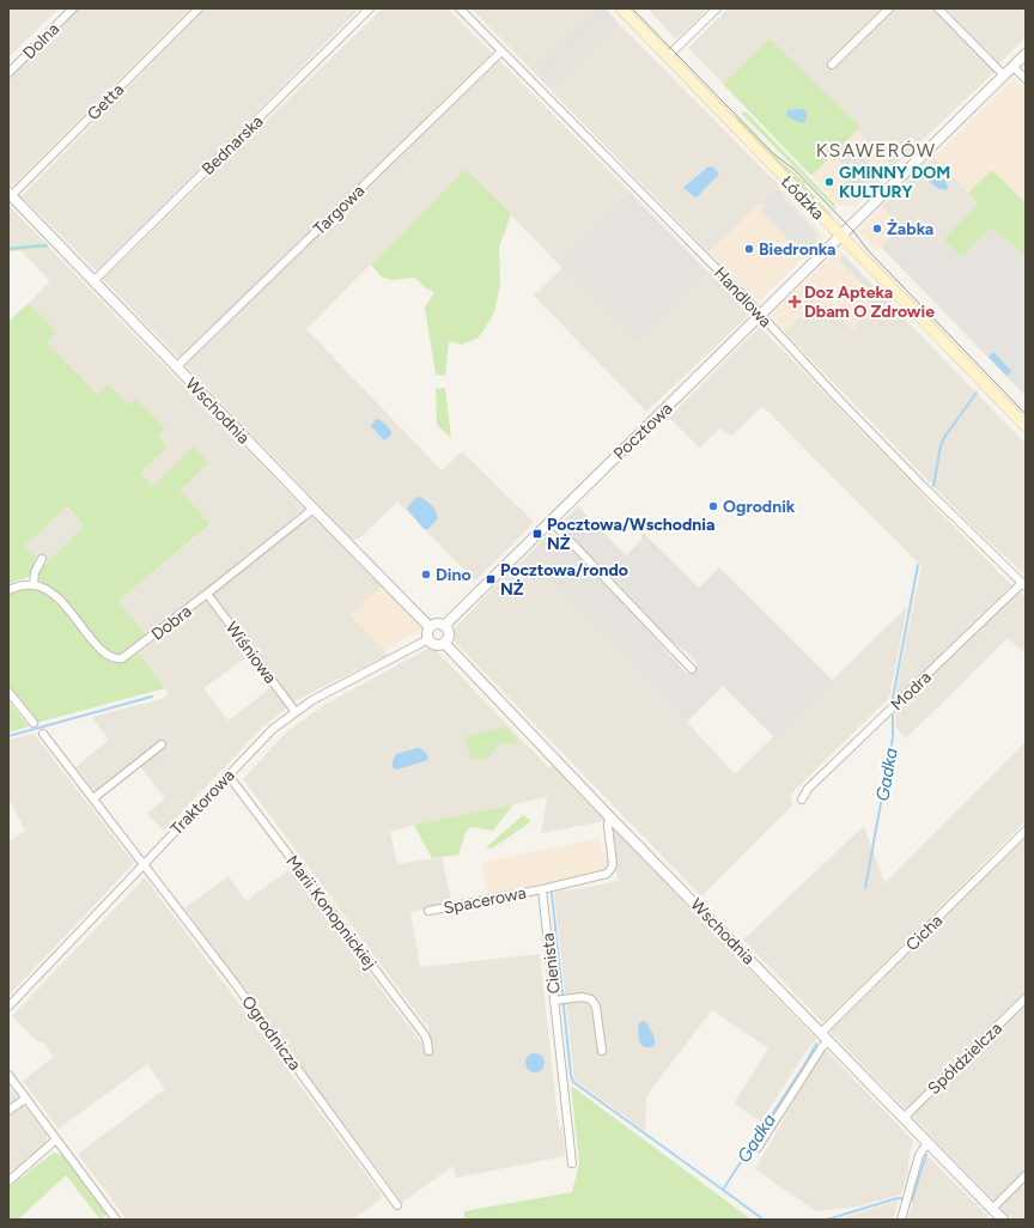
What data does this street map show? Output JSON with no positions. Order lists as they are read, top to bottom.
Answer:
{
  "streets": {
    "main road": ["Łódzka"],
    "street": [
      "Dolna",
      "Getta",
      "Bednarska",
      "Targowa",
      "Handlowa",
      "Wschodnia",
      "Pocztowa",
      "Dobra",
      "Wiśniowa",
      "Modra",
      "Traktorowa",
      "Spacerowa",
      "Marii Konopnickiej",
      "Cicha",
      "Cienista",
      "Ogrodnicza",
      "Spółdzielcza"
    ]
  },
  "crossings": [
    ["Getta", "Wschodnia"],
    ["Bednarska", "Wschodnia"],
    ["Łódzka", "Pocztowa"],
    ["Targowa", "Handlowa"],
    ["Targowa", "Wschodnia"],
    ["Handlowa", "Pocztowa"],
    ["Handlowa", "Modra"],
    ["Wschodnia", "Pocztowa"],
    ["Wschodnia", "Dobra"],
    ["Wschodnia", "Traktorowa"],
    ["Wschodnia", "Cicha"],
    ["Wschodnia", "Spółdzielcza"],
    ["Pocztowa", "Traktorowa"],
    ["Dobra", "Wiśniowa"],
    ["Wiśniowa", "Traktorowa"],
    ["Traktorowa", "Marii Konopnickiej"],
    ["Traktorowa", "Ogrodnicza"],
    ["Spacerowa", "Cienista"]
  ],
  "districts": ["KSAWERÓW"],
  "water": ["Gadka"],
  "places": {
    "other": [
      "GMINNY DOM KULTURY",
      "Żabka",
      "Biedronka",
      "Ogrodnik",
      "Dino"
    ],
    "health": ["Doz Apteka Dbam O Zdrowie"],
    "transit": ["Pocztowa/Wschodnia NŻ", "Pocztowa/rondo NŻ"]
  }
}
